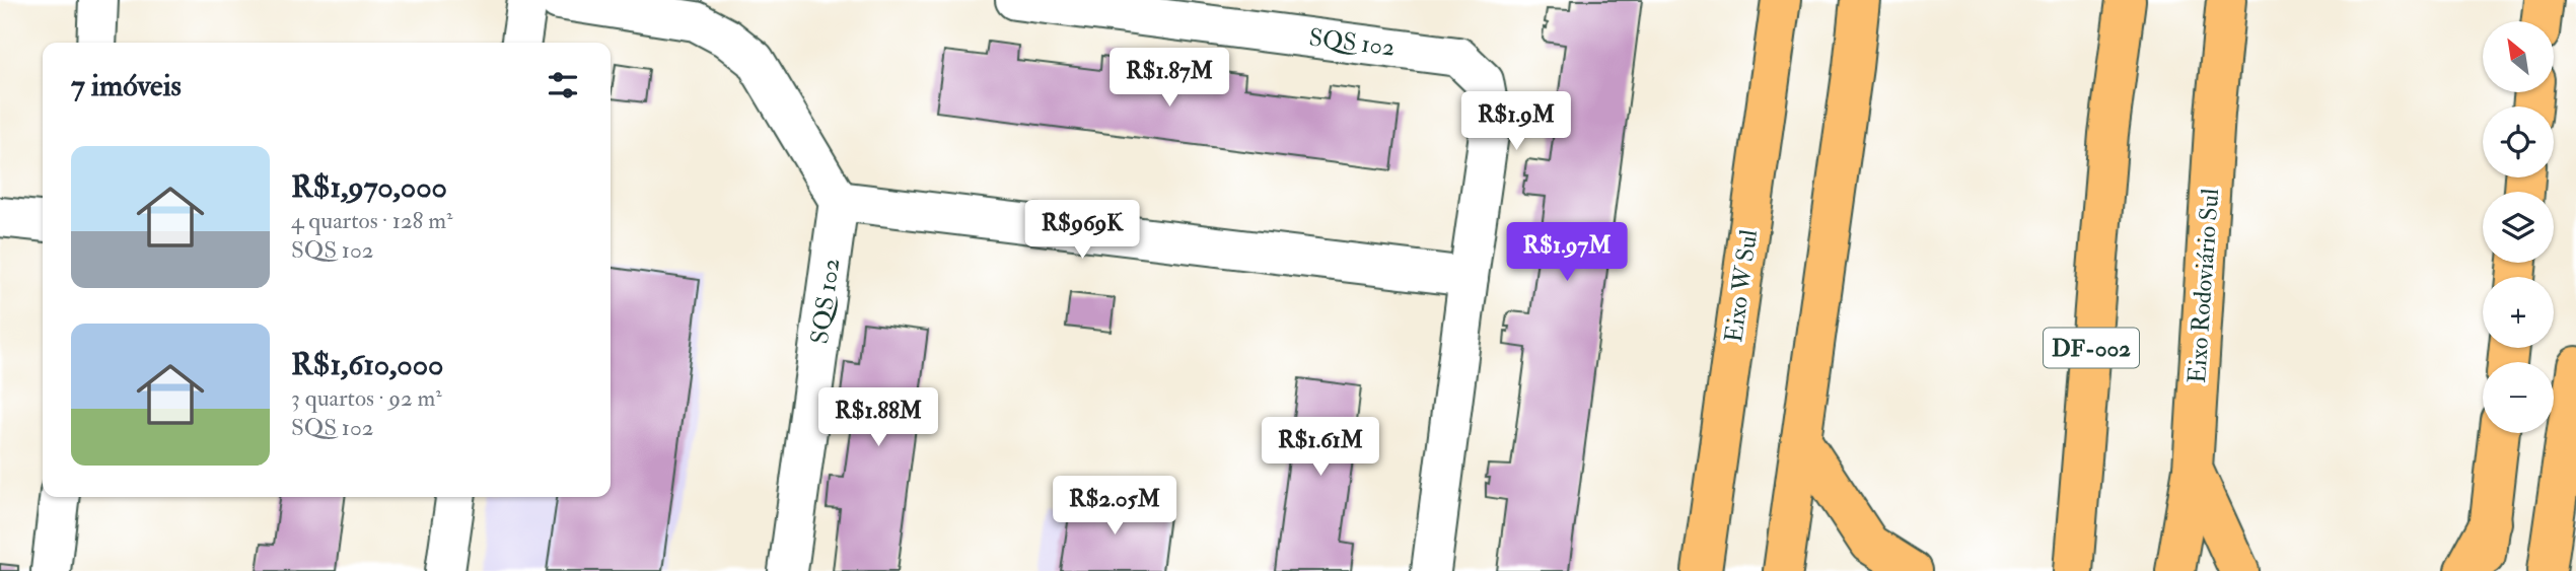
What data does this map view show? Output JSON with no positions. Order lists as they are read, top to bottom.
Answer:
{
  "streets": {
    "main road": ["Eixo W Sul", "Eixo Rodoviário Sul", "DF-002"],
    "street": ["SQS 102"]
  },
  "north": "top left",
  "page": {
    "map_buttons": ["+", "−"],
    "heading": "7 imóveis",
    "price": [
      "R$1.87M",
      "R$1.9M",
      "R$969K",
      "R$1.97M",
      "R$1.88M",
      "R$1.61M",
      "R$2.05M"
    ],
    "list": [
      {
        "name": "R$1,970,000",
        "note": "4 quartos · 128 m² · SQS 102"
      },
      {
        "name": "R$1,610,000",
        "note": "3 quartos · 92 m² · SQS 102"
      }
    ]
  }
}
